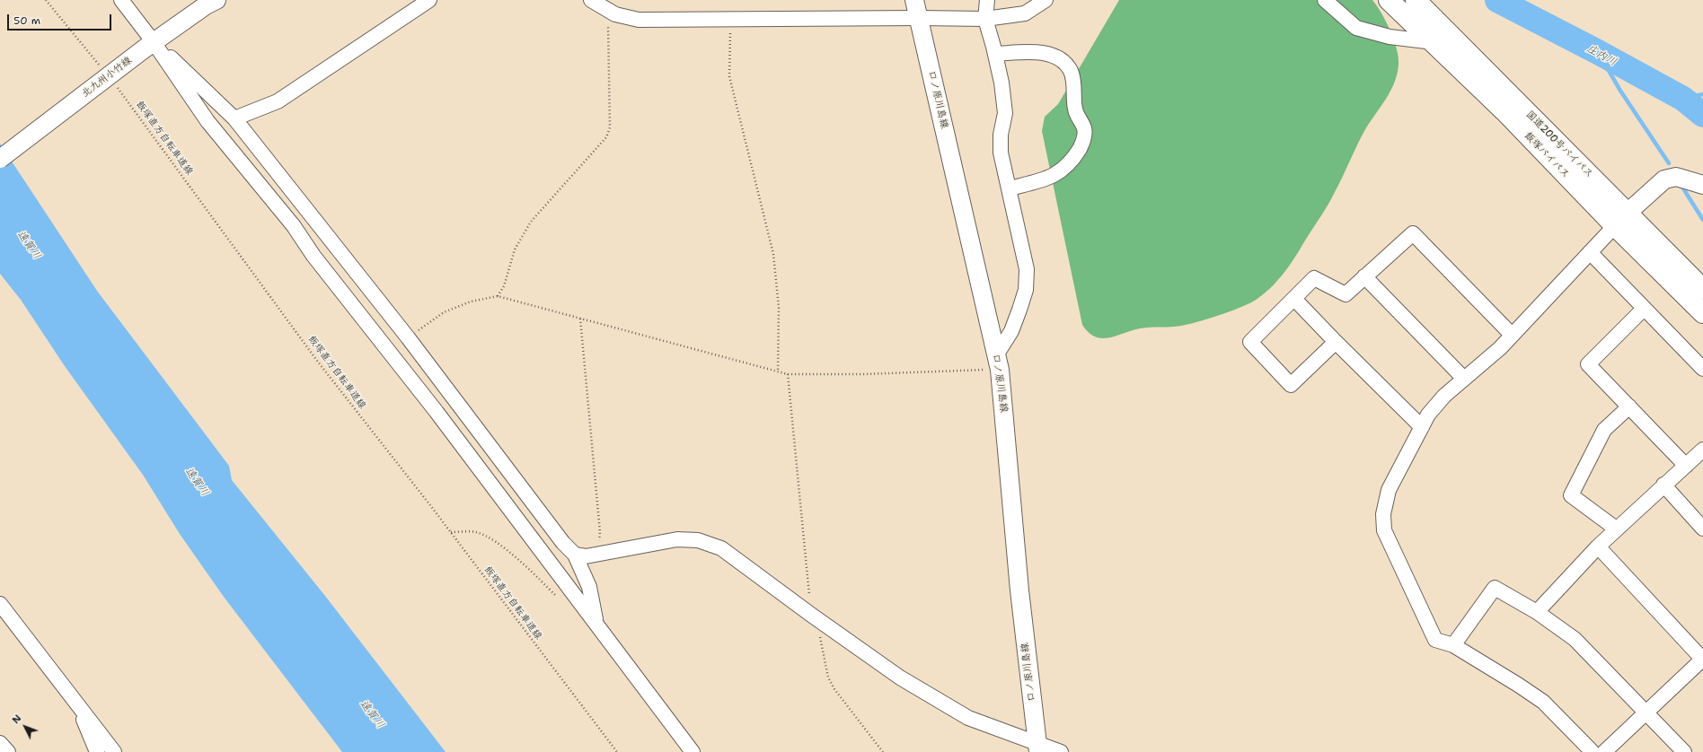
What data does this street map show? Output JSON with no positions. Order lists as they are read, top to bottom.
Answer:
{
  "streets": {
    "highway": ["国道200号バイパス", "飯塚バイパス"],
    "main road": ["北九州小竹線", "口ノ原川島線"],
    "path": ["飯塚直方自転車道線"]
  },
  "crossings": [
    ["国道200号バイパス", "飯塚バイパス"]
  ],
  "water": ["庄内川", "遠賀川"],
  "scale_bar": "50 m",
  "north": "top left"
}
